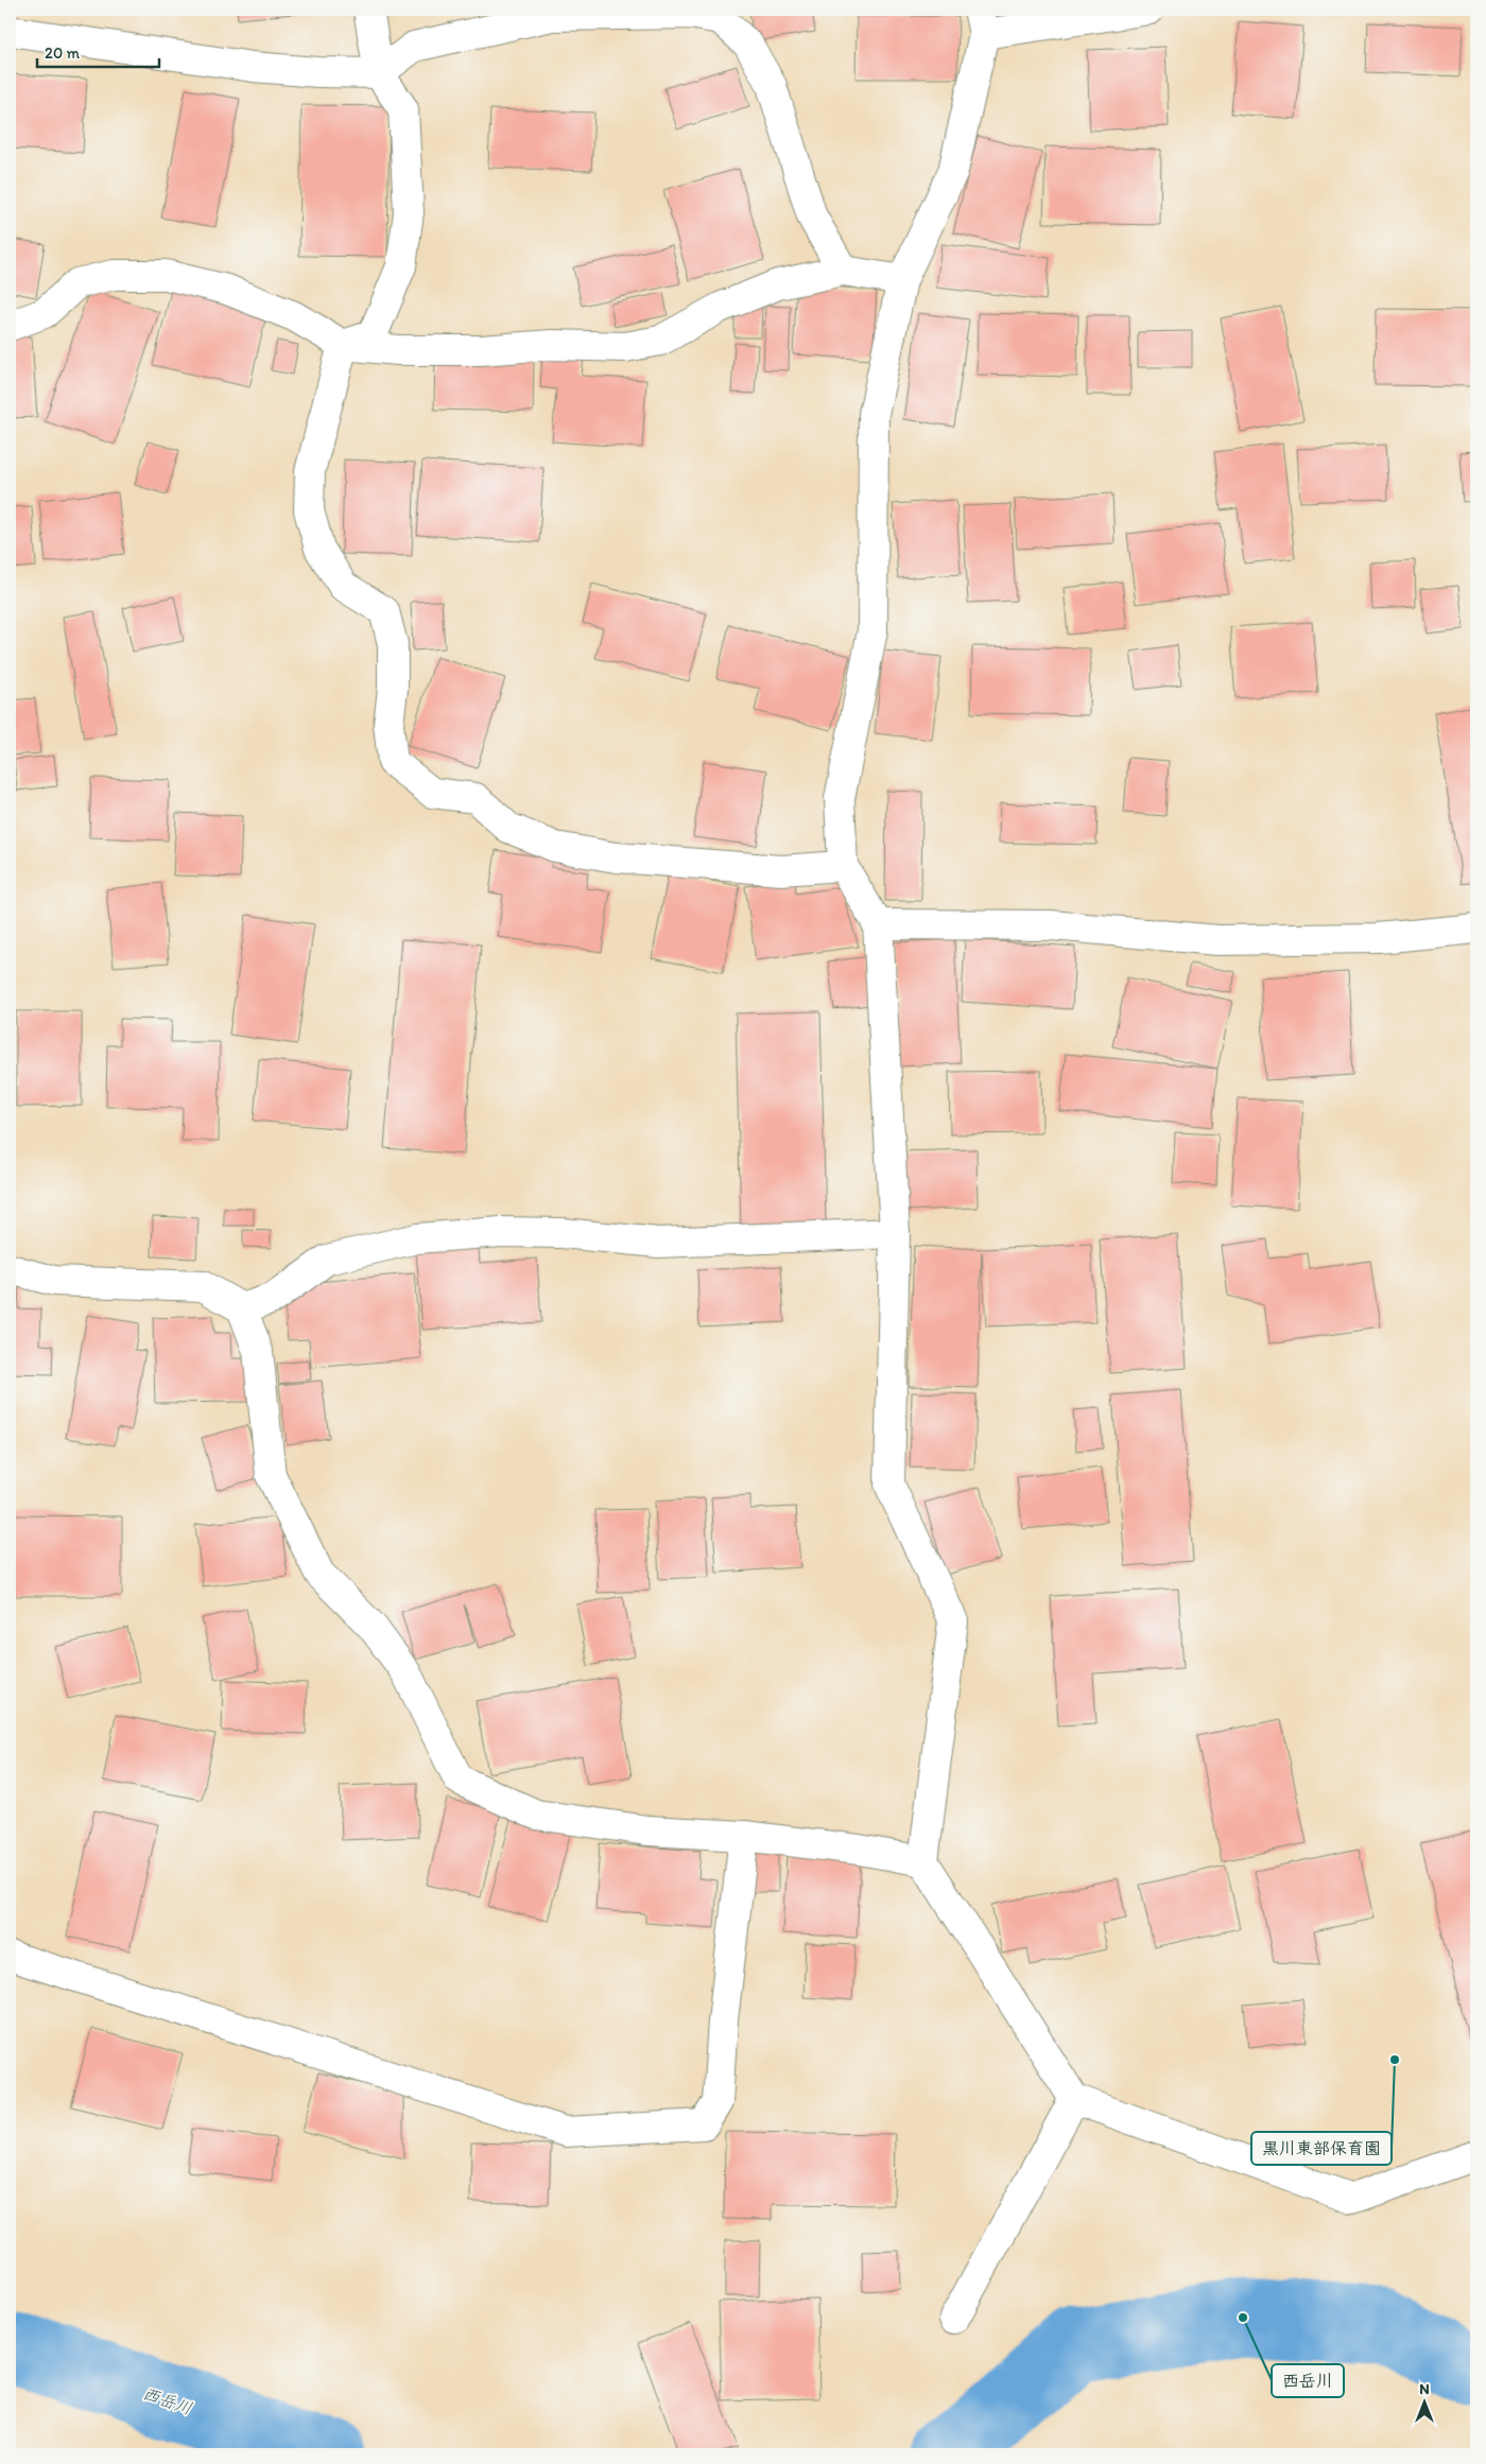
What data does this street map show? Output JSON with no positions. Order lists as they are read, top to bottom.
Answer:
{
  "water": ["西岳川"],
  "places": ["黒川東部保育園", "西岳川"],
  "scale_bar": "20 m",
  "north": "top"
}
